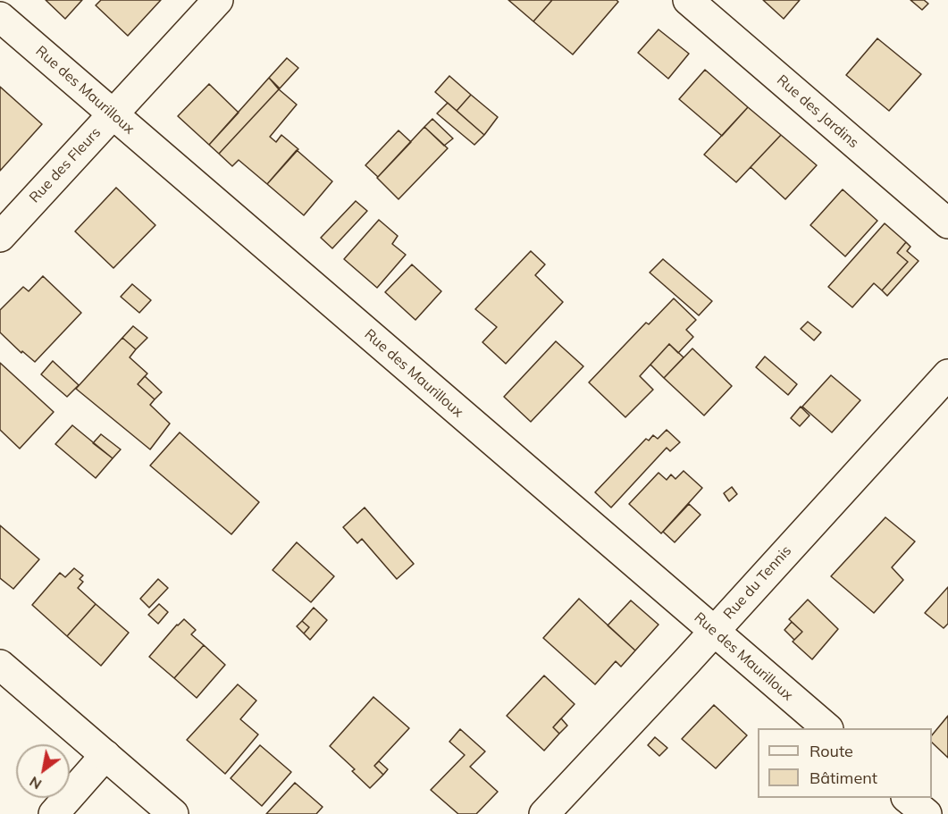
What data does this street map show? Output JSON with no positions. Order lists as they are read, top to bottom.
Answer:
{
  "streets": {
    "street": [
      "Rue des Maurilloux",
      "Rue des Jardins",
      "Rue des Fleurs",
      "Rue du Tennis"
    ]
  },
  "crossings": [
    ["Rue des Maurilloux", "Rue des Fleurs"],
    ["Rue des Maurilloux", "Rue du Tennis"]
  ],
  "legend": ["Route", "Bâtiment"],
  "north": "bottom left"
}
